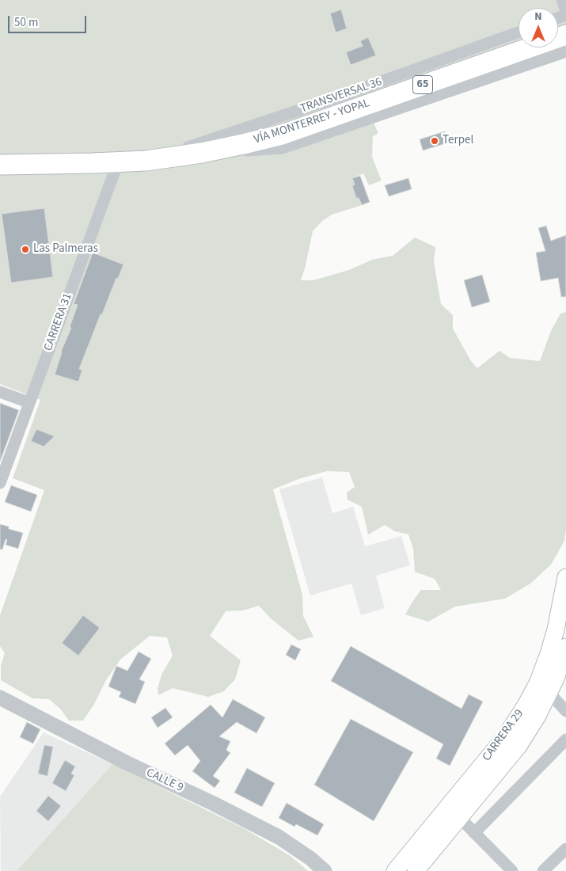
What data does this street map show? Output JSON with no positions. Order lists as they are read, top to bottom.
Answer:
{
  "streets": {
    "highway": ["65", "VÍA MONTERREY - YOPAL"],
    "main road": ["CARRERA 29"],
    "street": ["TRANSVERSAL 36", "CARRERA 31", "CALLE 9"]
  },
  "crossings": [
    ["TRANSVERSAL 36", "VÍA MONTERREY - YOPAL"],
    ["TRANSVERSAL 36", "CARRERA 31"],
    ["VÍA MONTERREY - YOPAL", "CARRERA 31"]
  ],
  "places": ["Terpel", "Las Palmeras"],
  "scale_bar": "50 m",
  "north": "top"
}
